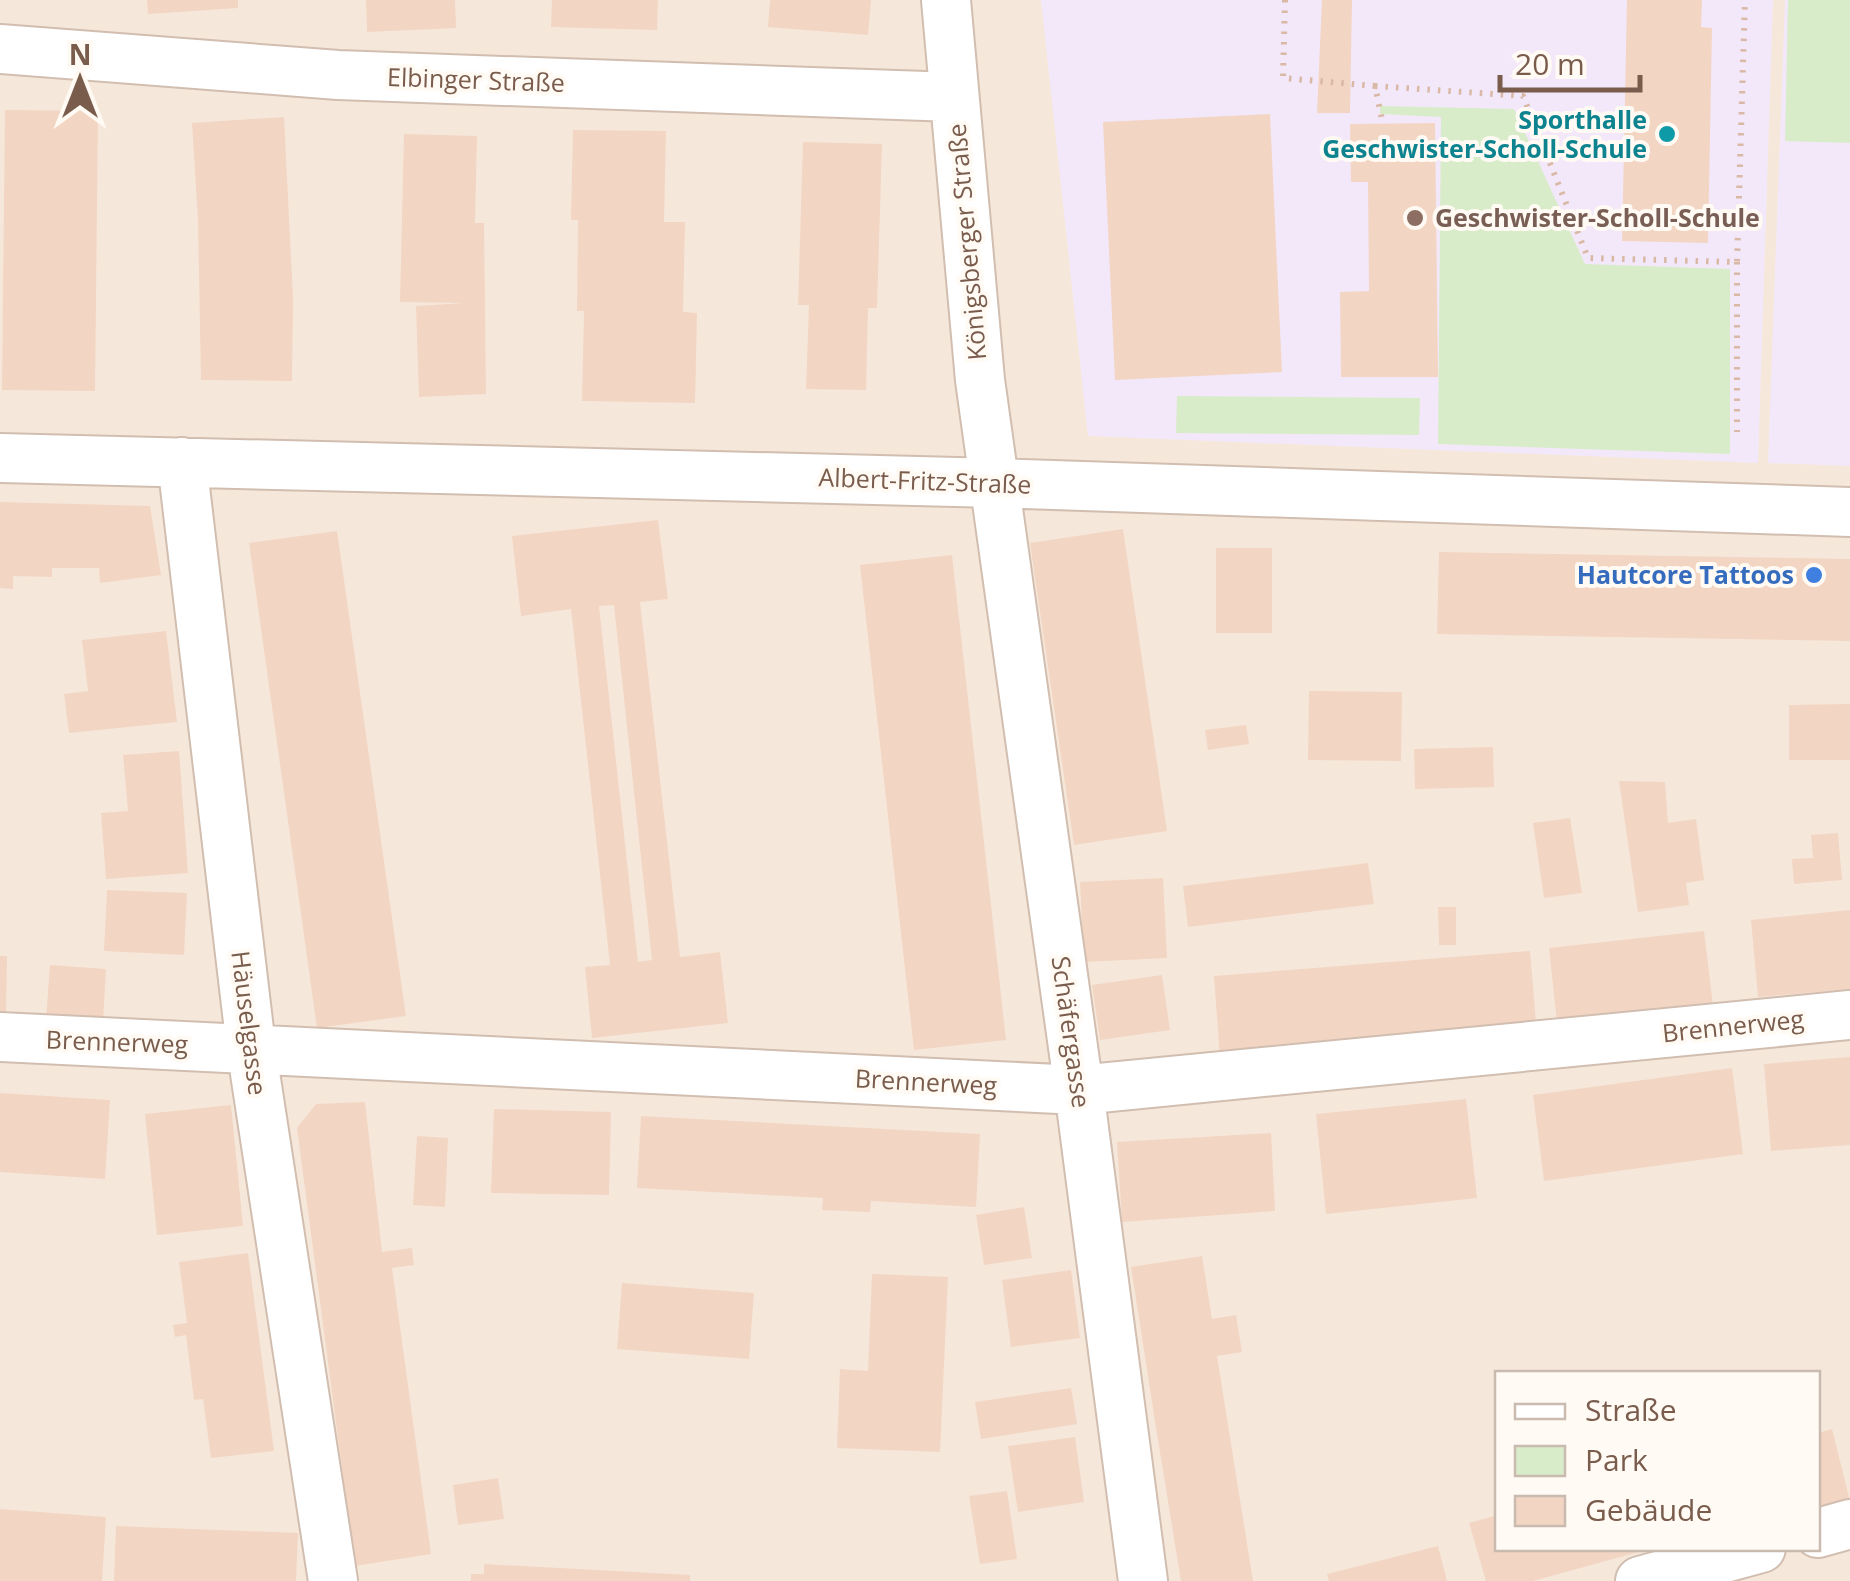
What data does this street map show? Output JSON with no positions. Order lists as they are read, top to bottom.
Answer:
{
  "streets": {
    "street": [
      "Elbinger Straße",
      "Königsberger Straße",
      "Albert-Fritz-Straße",
      "Häuselgasse",
      "Brennerweg",
      "Schäfergasse"
    ]
  },
  "crossings": [
    ["Elbinger Straße", "Königsberger Straße"],
    ["Königsberger Straße", "Albert-Fritz-Straße"],
    ["Königsberger Straße", "Schäfergasse"],
    ["Albert-Fritz-Straße", "Häuselgasse"],
    ["Albert-Fritz-Straße", "Schäfergasse"],
    ["Häuselgasse", "Brennerweg"],
    ["Brennerweg", "Schäfergasse"]
  ],
  "places": ["Sporthalle Geschwister-Scholl-Schule", "Geschwister-Scholl-Schule", "Hautcore Tattoos"],
  "legend": ["Straße", "Park", "Gebäude"],
  "scale_bar": "20 m",
  "north": "top"
}
